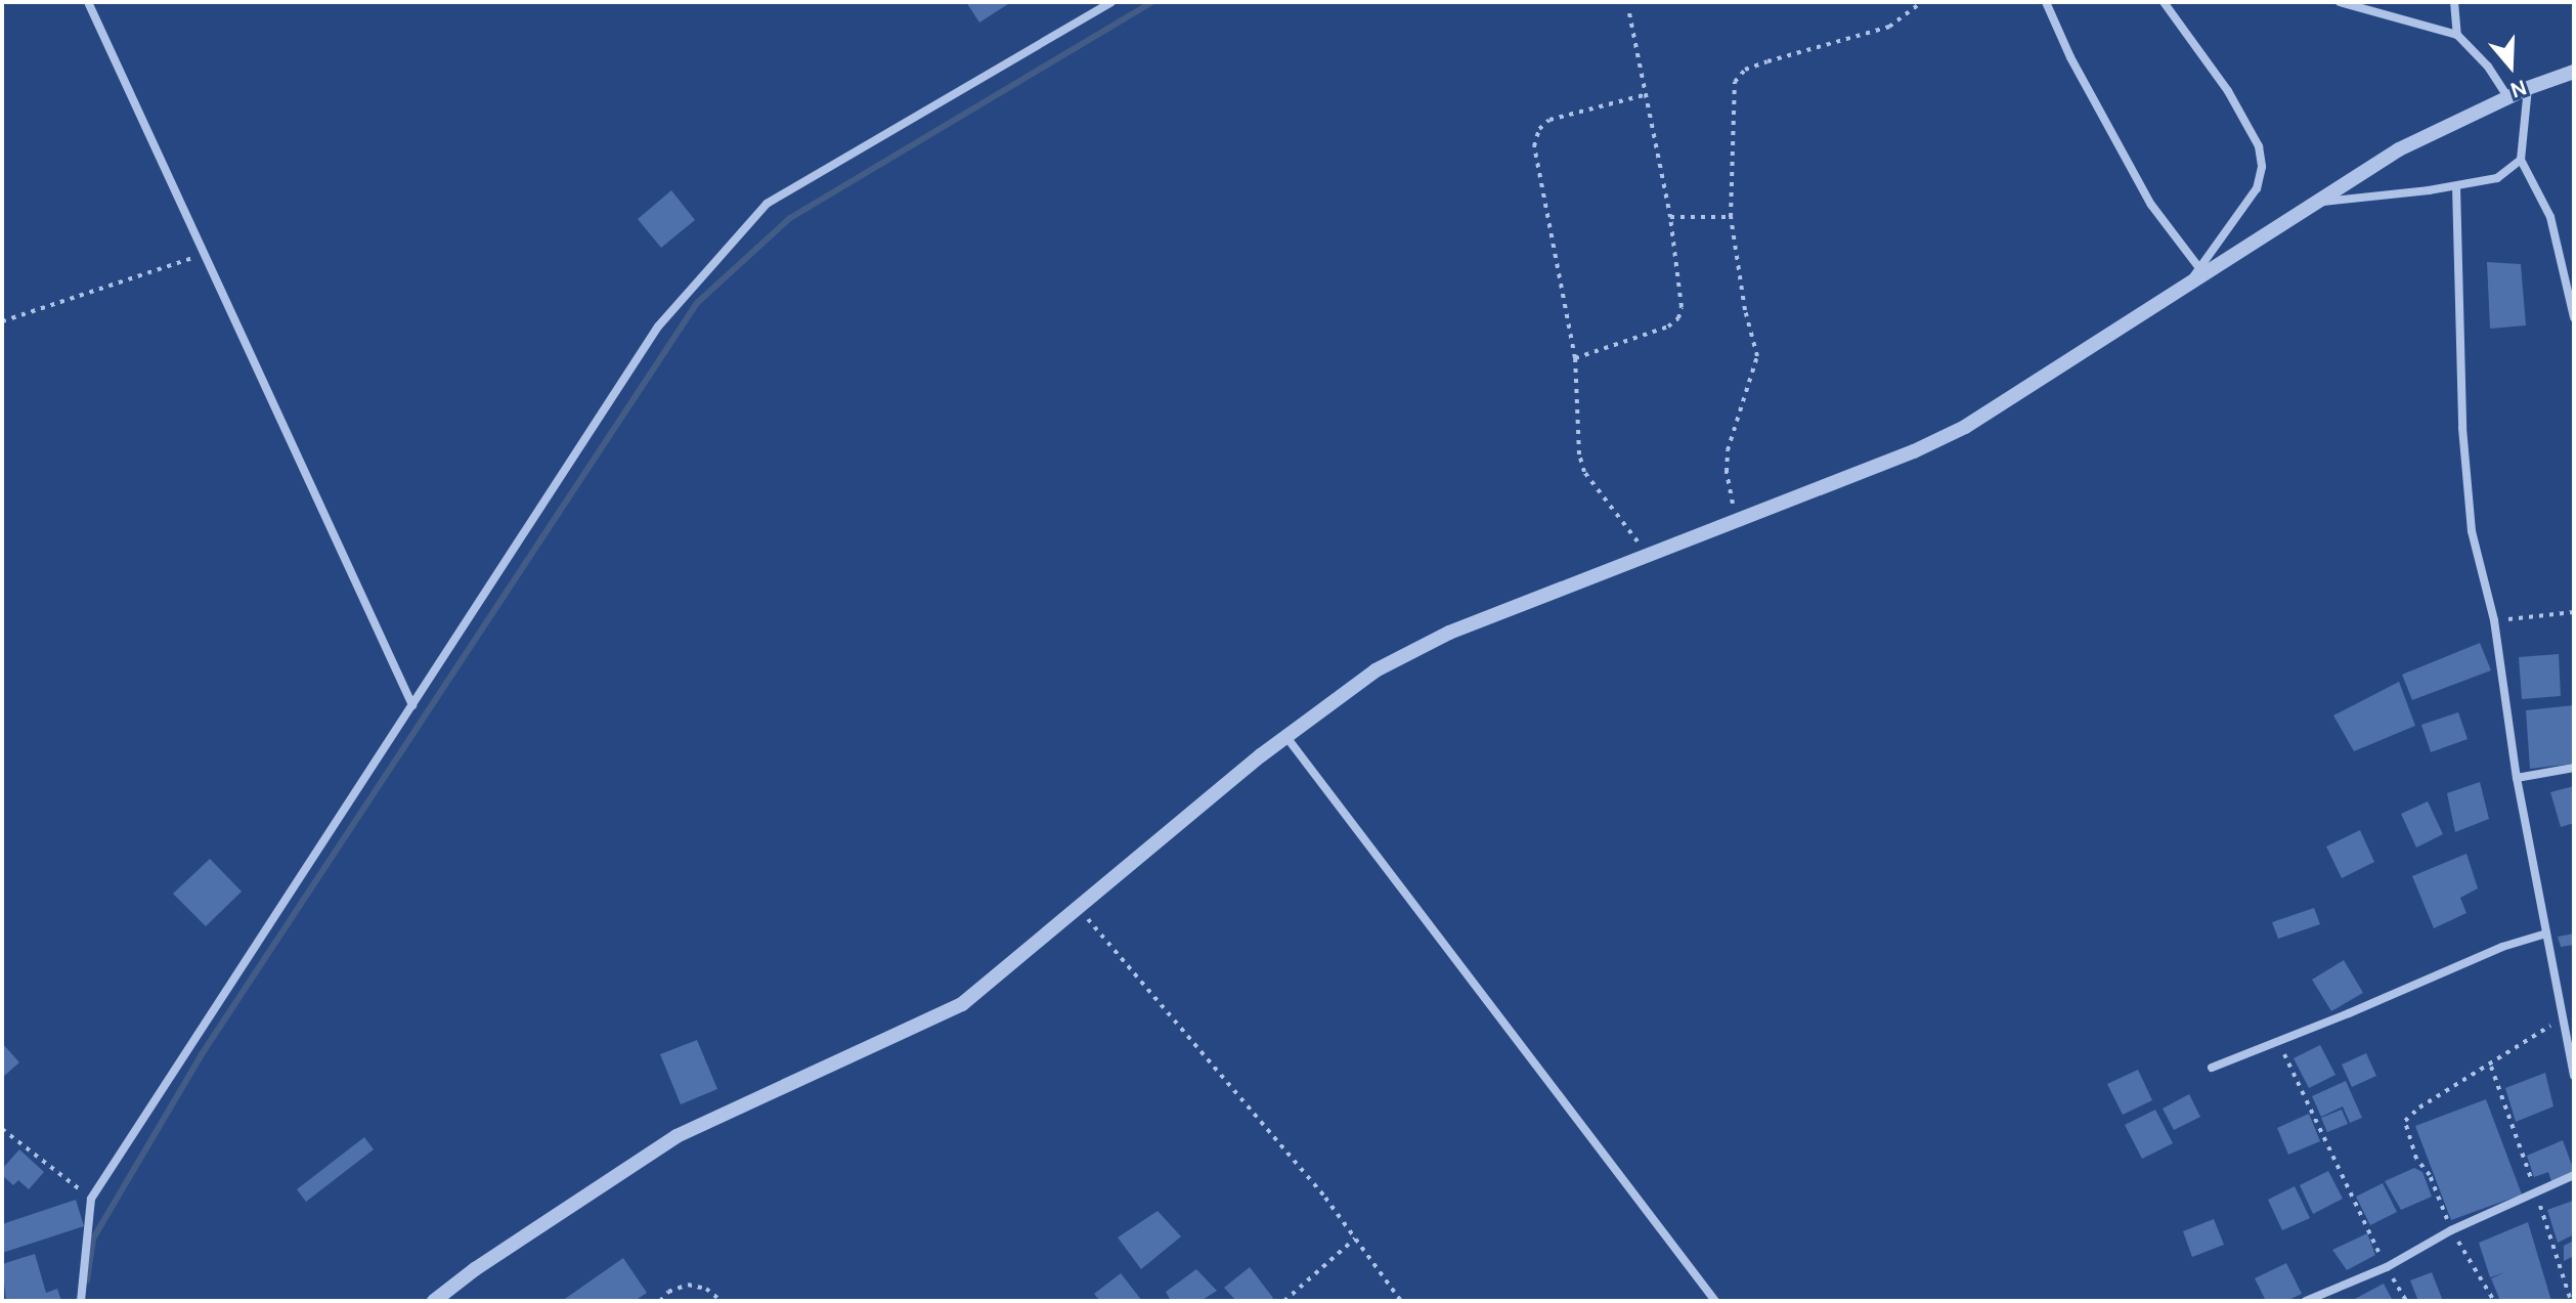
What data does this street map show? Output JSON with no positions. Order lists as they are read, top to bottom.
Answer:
{
  "north": "bottom"
}
